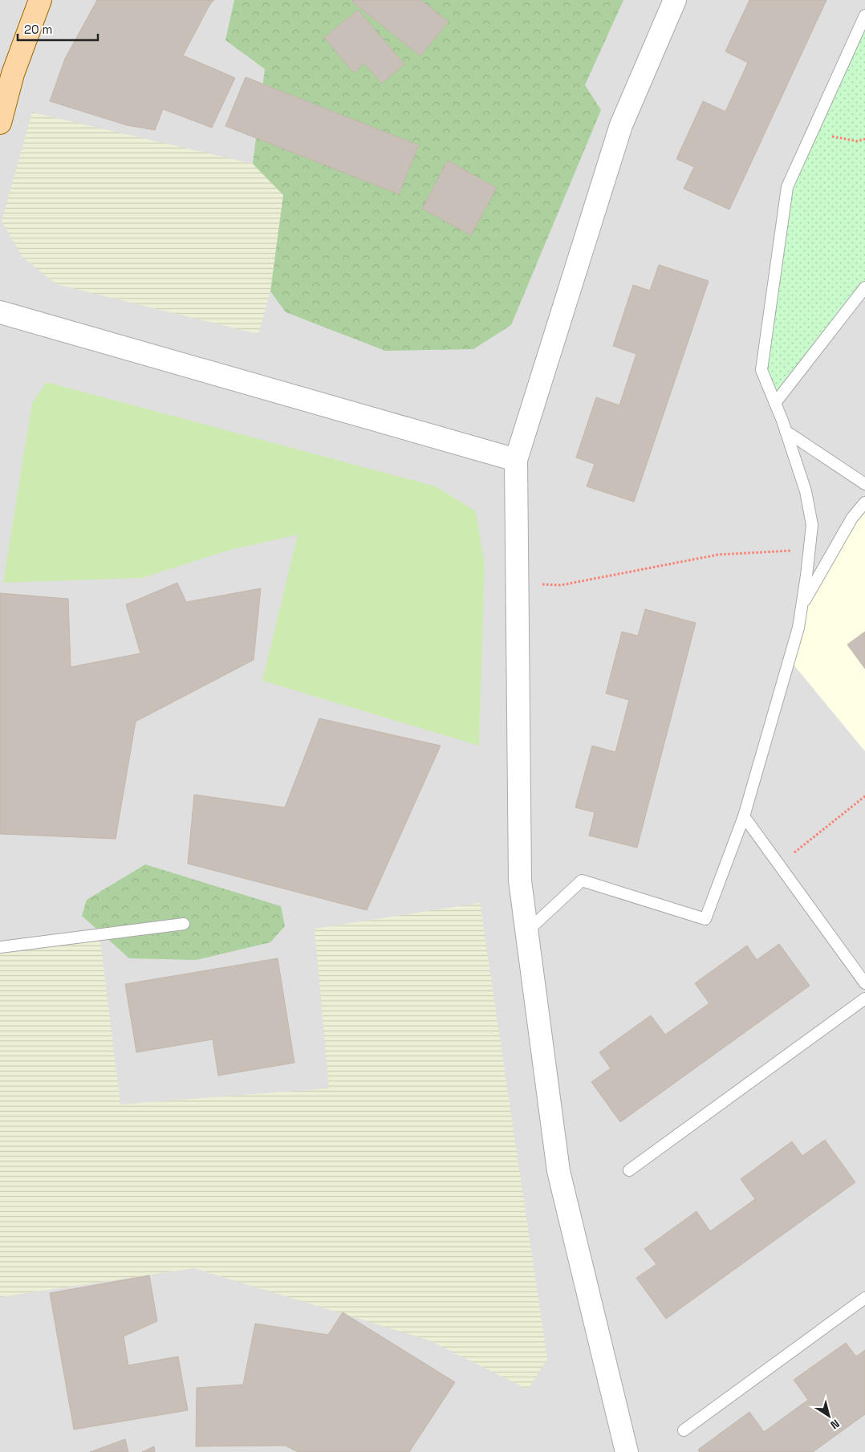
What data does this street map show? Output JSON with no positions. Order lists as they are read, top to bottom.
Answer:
{
  "scale_bar": "20 m",
  "north": "bottom right"
}
